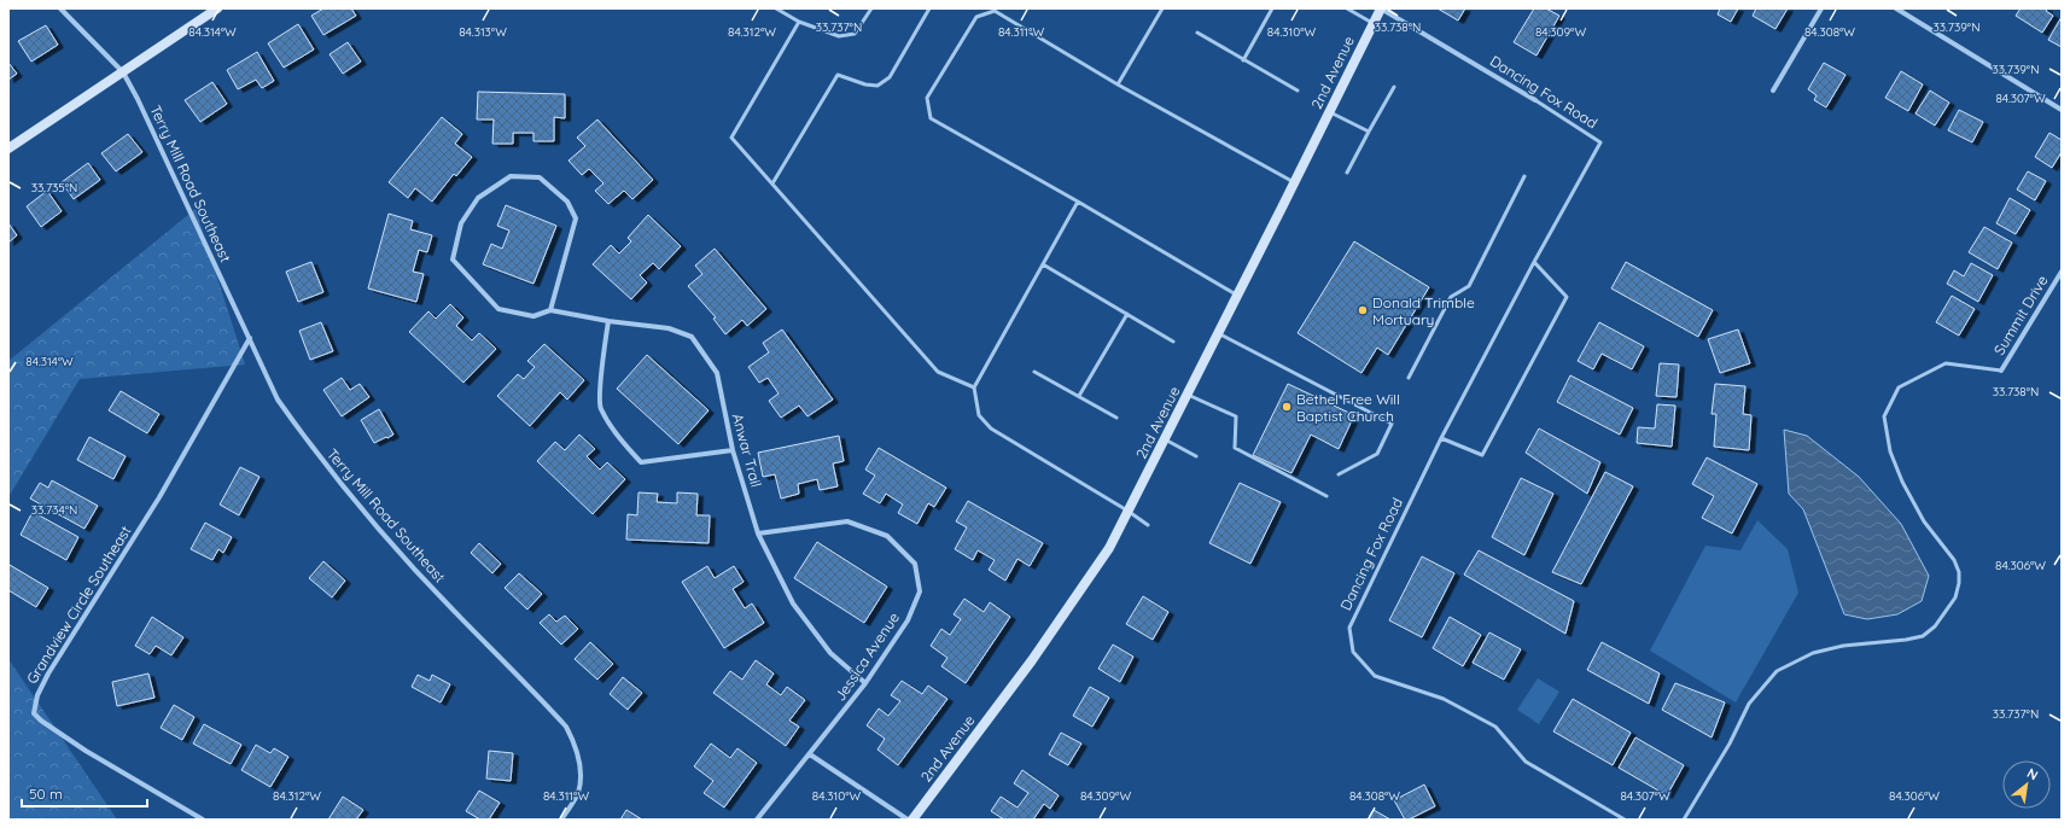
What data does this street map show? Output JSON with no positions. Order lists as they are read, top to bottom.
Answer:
{
  "streets": {
    "street": [
      "2nd Avenue",
      "Dancing Fox Road",
      "Terry Mill Road Southeast",
      "Summit Drive",
      "Anwar Trail",
      "Grandview Circle Southeast",
      "Jessica Avenue"
    ]
  },
  "crossings": [
    ["2nd Avenue", "Dancing Fox Road"],
    ["Terry Mill Road Southeast", "Grandview Circle Southeast"],
    ["Anwar Trail", "Jessica Avenue"]
  ],
  "places": ["Donald Trimble Mortuary", "Bethel Free Will Baptist Church"],
  "scale_bar": "50 m",
  "north": "top right",
  "coordinates": [
    "33.739°N",
    "33.737°N",
    "33.738°N",
    "84.314°W",
    "84.313°W",
    "84.312°W",
    "84.311°W",
    "84.310°W",
    "84.309°W",
    "84.308°W",
    "84.307°W",
    "33.735°N",
    "33.734°N",
    "84.306°W"
  ]
}
